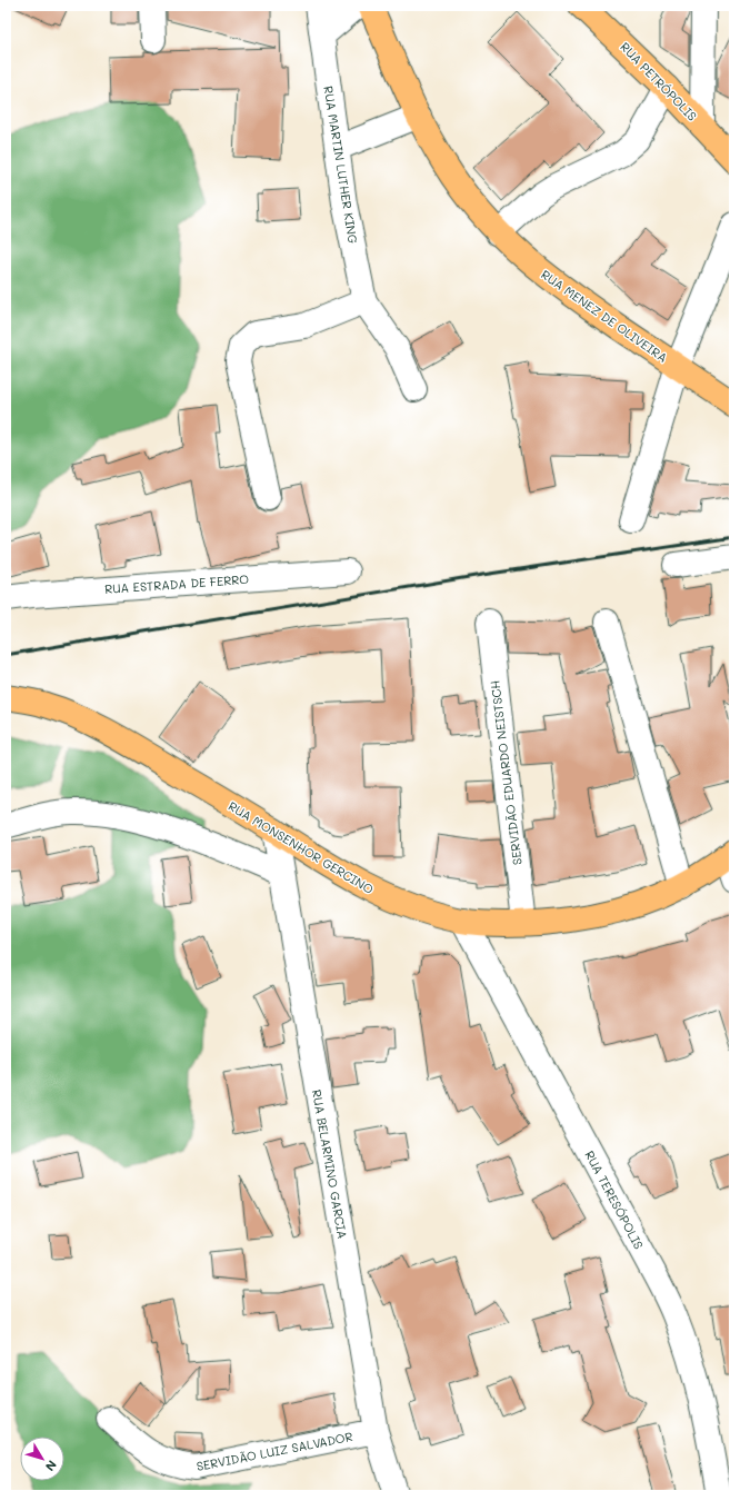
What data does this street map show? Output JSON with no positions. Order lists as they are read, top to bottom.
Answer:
{
  "streets": {
    "main road": ["RUA PETRÓPOLIS", "RUA MENEZ DE OLIVEIRA", "RUA MONSENHOR GERCINO"],
    "street": [
      "RUA MARTIN LUTHER KING",
      "RUA ESTRADA DE FERRO",
      "SERVIDÃO EDUARDO NEISTSCH",
      "RUA BELARMINO GARCIA",
      "RUA TERESÓPOLIS",
      "SERVIDÃO LUIZ SALVADOR"
    ]
  },
  "crossings": [
    ["SERVIDÃO EDUARDO NEISTSCH", "RUA MONSENHOR GERCINO"],
    ["RUA MONSENHOR GERCINO", "RUA BELARMINO GARCIA"],
    ["RUA MONSENHOR GERCINO", "RUA TERESÓPOLIS"],
    ["RUA BELARMINO GARCIA", "SERVIDÃO LUIZ SALVADOR"]
  ],
  "north": "bottom right"
}
